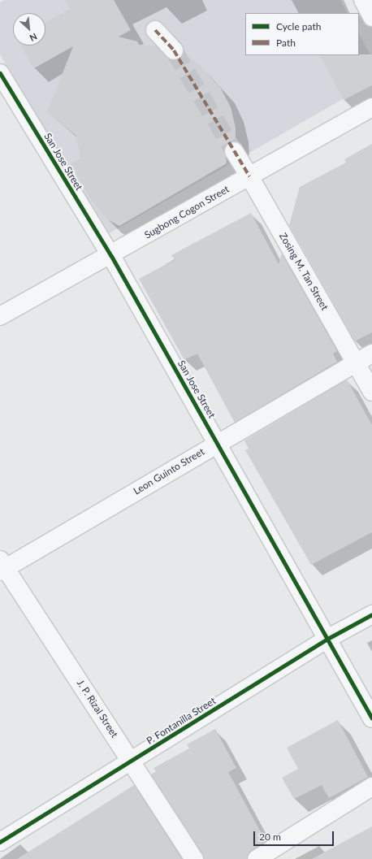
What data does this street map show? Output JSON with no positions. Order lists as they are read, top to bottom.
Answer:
{
  "streets": {
    "street": [
      "San Jose Street",
      "Sugbong Cogon Street",
      "Zosing M. Tan Street",
      "Leon Guinto Street",
      "J. P. Rizal Street",
      "P. Fontanilla Street"
    ]
  },
  "crossings": [
    ["San Jose Street", "Sugbong Cogon Street"],
    ["San Jose Street", "Leon Guinto Street"],
    ["San Jose Street", "P. Fontanilla Street"],
    ["Sugbong Cogon Street", "Zosing M. Tan Street"],
    ["Zosing M. Tan Street", "Leon Guinto Street"],
    ["Leon Guinto Street", "J. P. Rizal Street"],
    ["J. P. Rizal Street", "P. Fontanilla Street"]
  ],
  "legend": ["Cycle path", "Path"],
  "scale_bar": "20 m",
  "north": "bottom right"
}
